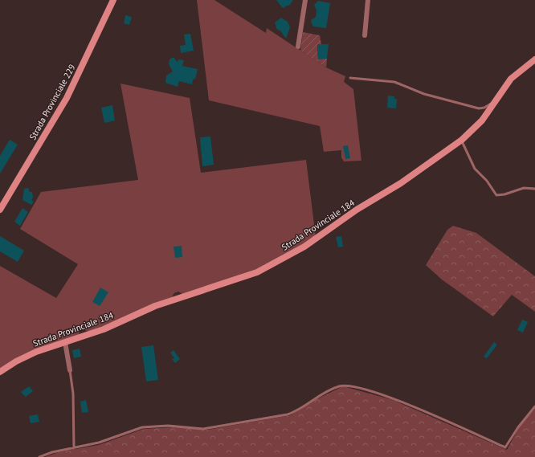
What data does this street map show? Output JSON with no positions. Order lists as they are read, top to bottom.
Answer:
{
  "streets": {
    "street": ["Strada Provinciale 229", "Strada Provinciale 184"]
  }
}
